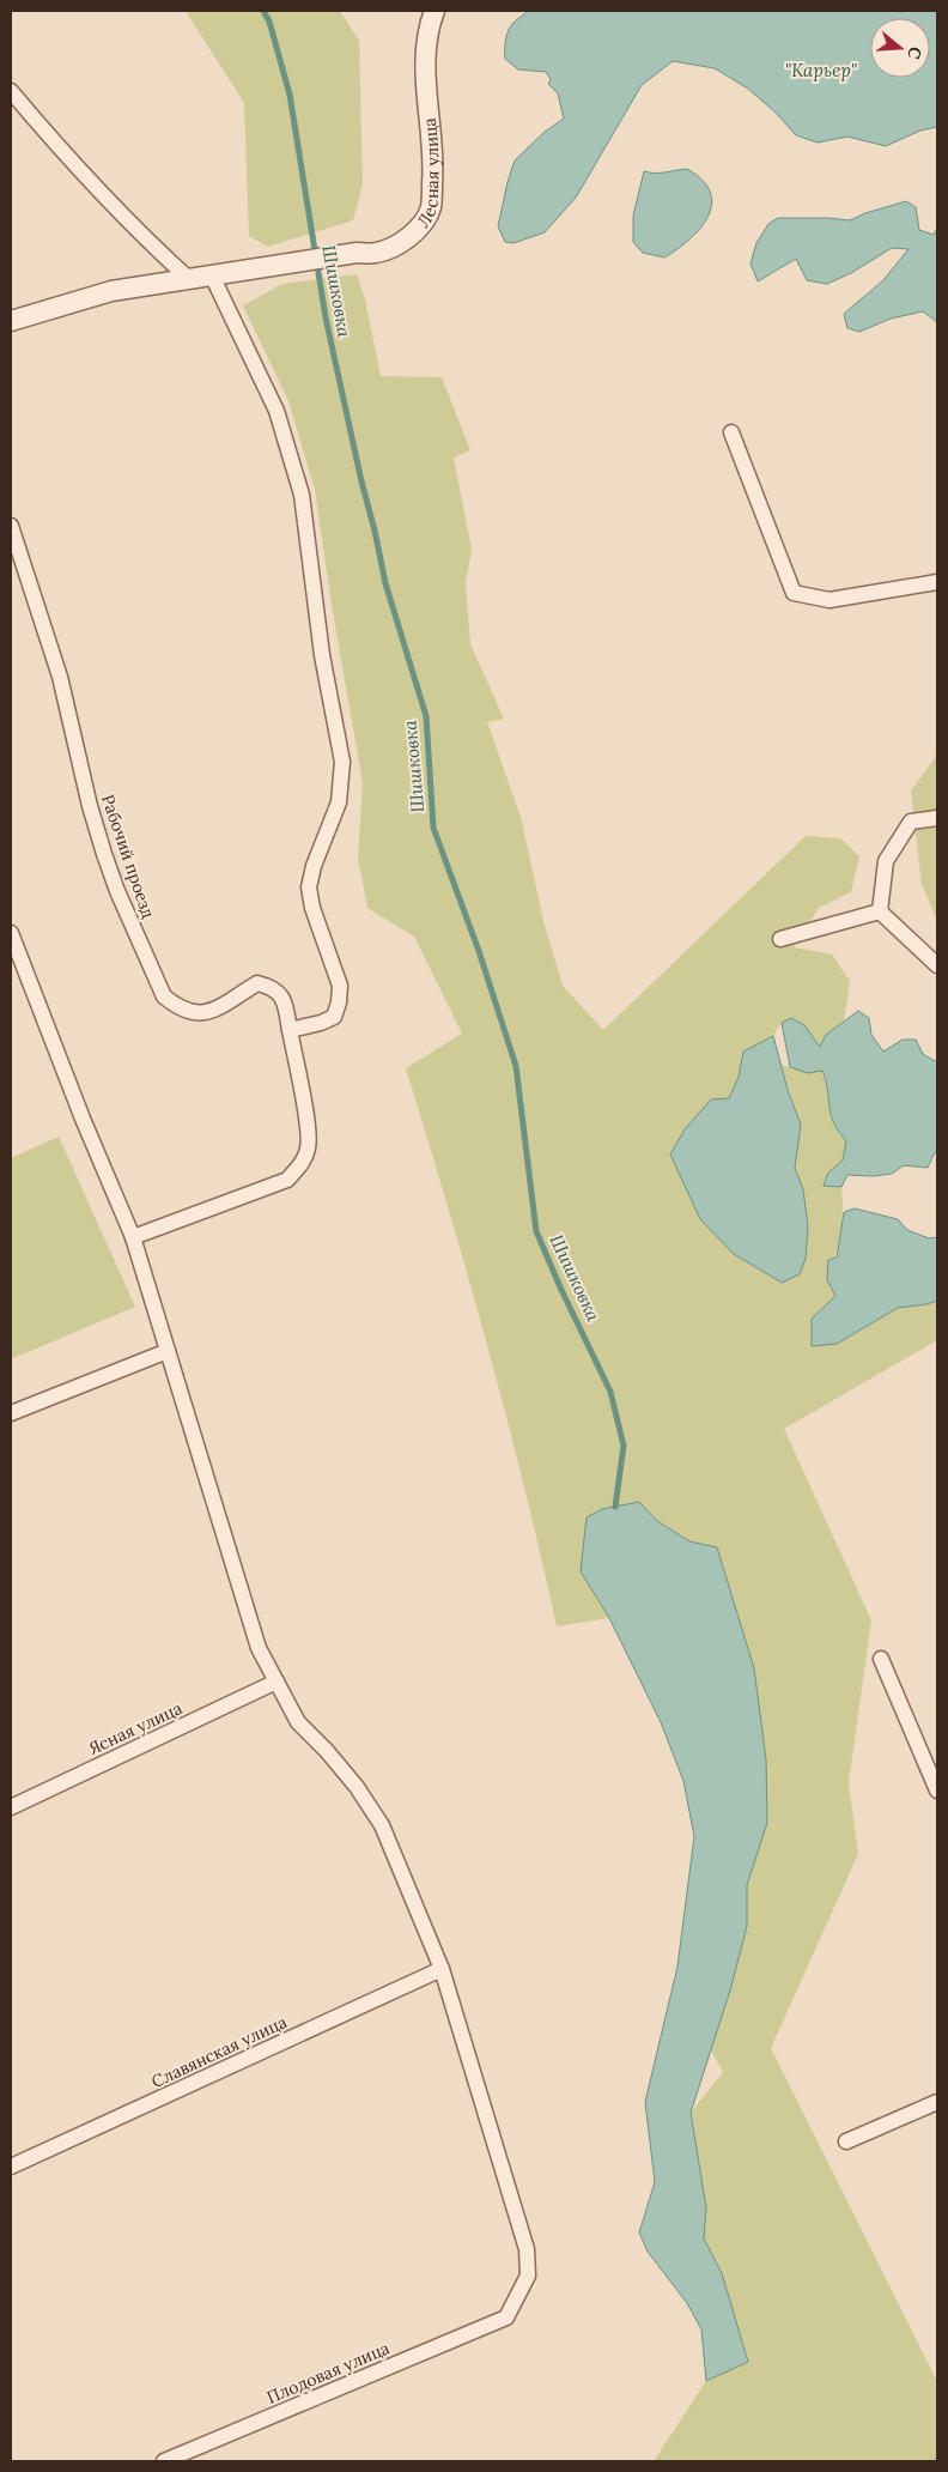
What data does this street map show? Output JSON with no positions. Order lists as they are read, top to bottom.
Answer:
{
  "streets": {
    "street": [
      "Лесная улица",
      "Рабочий проезд",
      "Ясная улица",
      "Славянская улица",
      "Плодовая улица"
    ]
  },
  "crossings": [
    ["Славянская улица", "Плодовая улица"]
  ],
  "water": ["\"Карьер\"", "Шишковка"],
  "north": "right"
}
